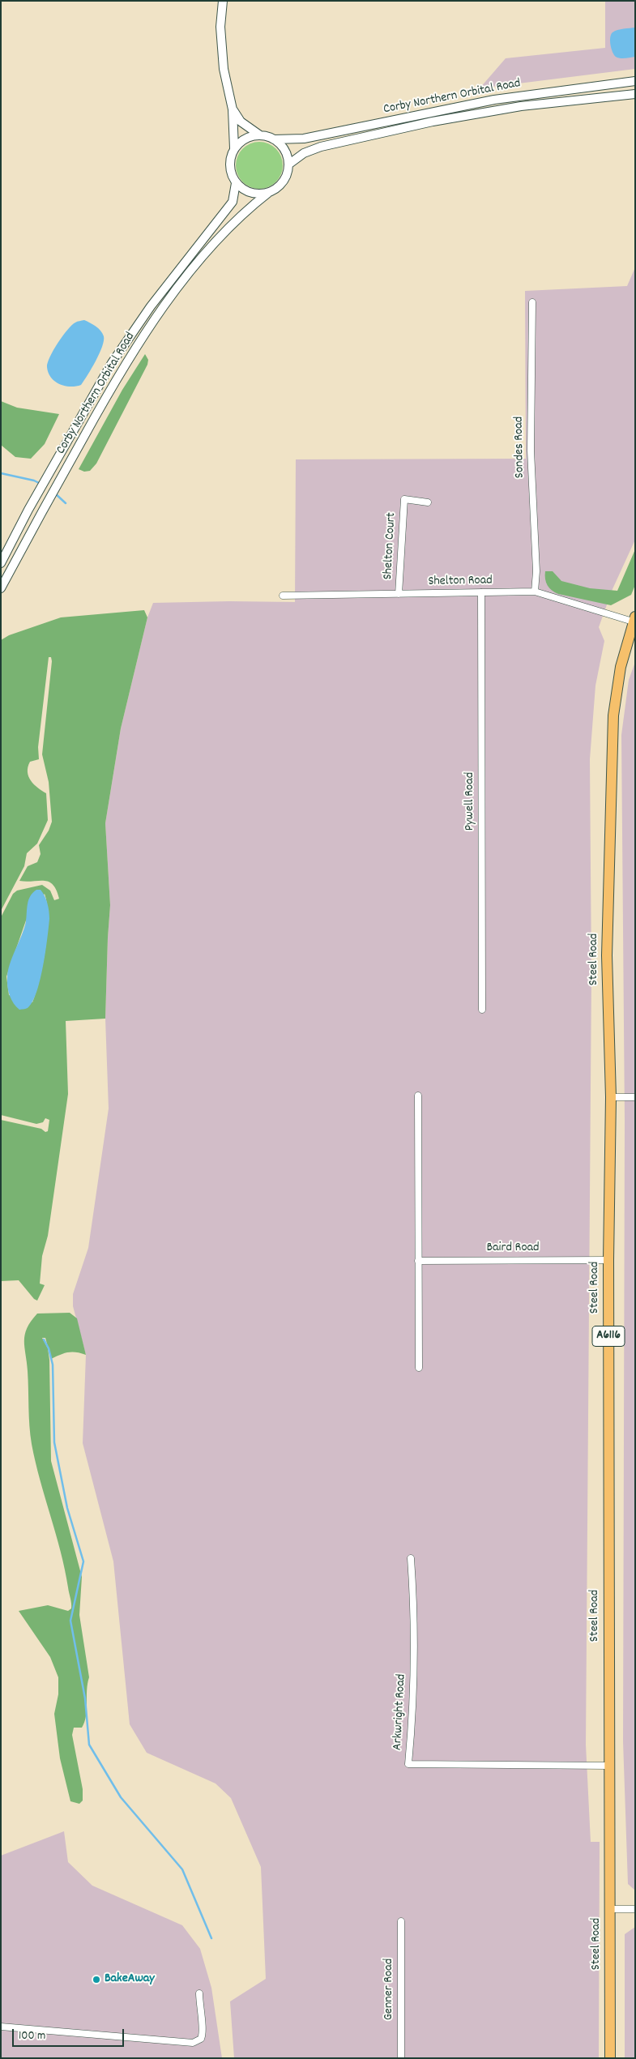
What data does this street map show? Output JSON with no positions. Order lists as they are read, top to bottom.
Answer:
{
  "streets": {
    "main road": ["Steel Road", "A6116"],
    "street": [
      "Corby Northern Orbital Road",
      "Sondes Road",
      "Shelton Court",
      "Shelton Road",
      "Pywell Road",
      "Baird Road",
      "Arkwright Road",
      "Genner Road"
    ]
  },
  "crossings": [
    ["Sondes Road", "Shelton Road"],
    ["Shelton Court", "Shelton Road"],
    ["Shelton Road", "Pywell Road"],
    ["Shelton Road", "Steel Road"],
    ["Steel Road", "Baird Road"],
    ["Steel Road", "Arkwright Road"]
  ],
  "places": ["BakeAway"],
  "scale_bar": "100 m"
}
